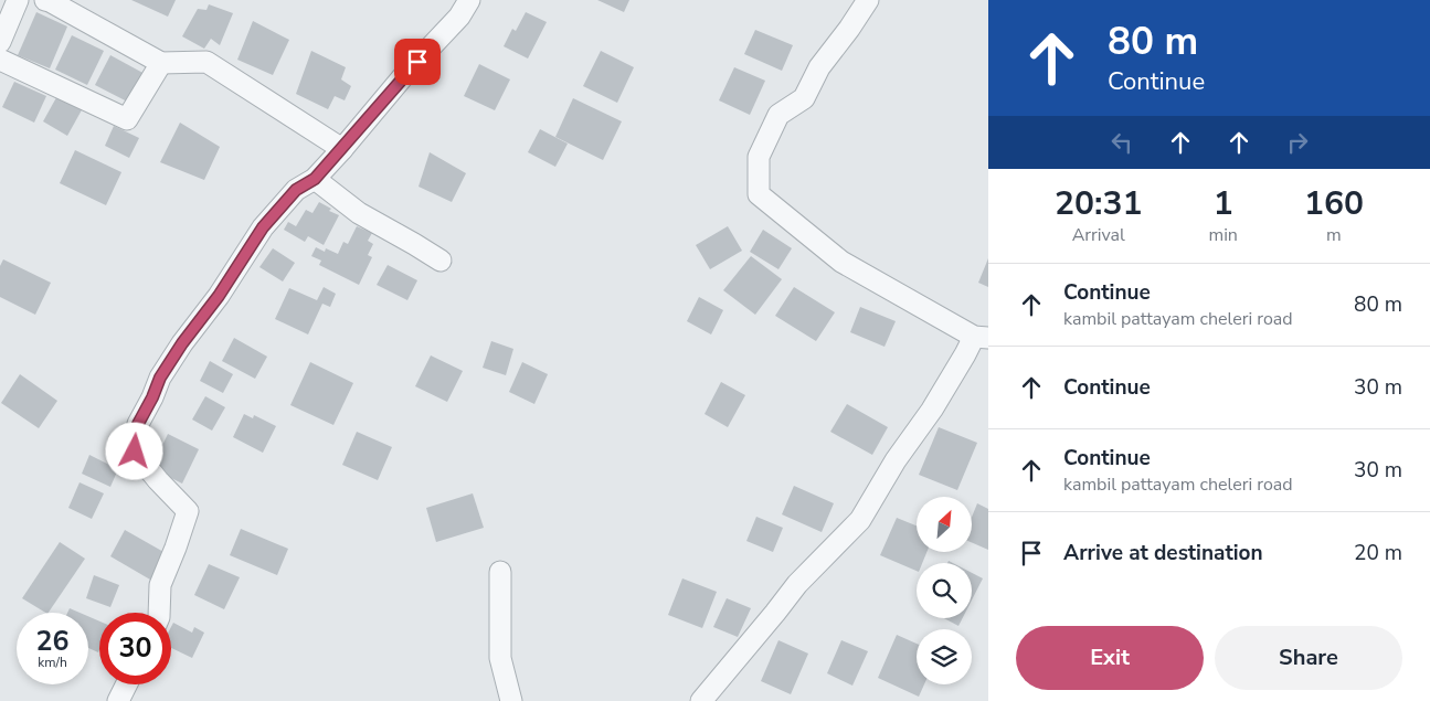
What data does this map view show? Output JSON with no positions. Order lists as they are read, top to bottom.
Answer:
{
  "north": "top right",
  "page": {
    "turn": ["80 m", "Continue"],
    "eta": [
      "20:31",
      "Arrival",
      "1",
      "min",
      "160",
      "m"
    ],
    "list": [
      {
        "name": "Continue",
        "note": "kambil pattayam cheleri road",
        "value": "80 m"
      },
      {
        "name": "Continue",
        "value": "30 m"
      },
      {
        "name": "Continue",
        "note": "kambil pattayam cheleri road",
        "value": "30 m"
      },
      {
        "name": "Arrive at destination",
        "value": "20 m"
      }
    ],
    "speed": "26 km/h",
    "limit": "30",
    "buttons": ["Exit", "Share"]
  }
}
